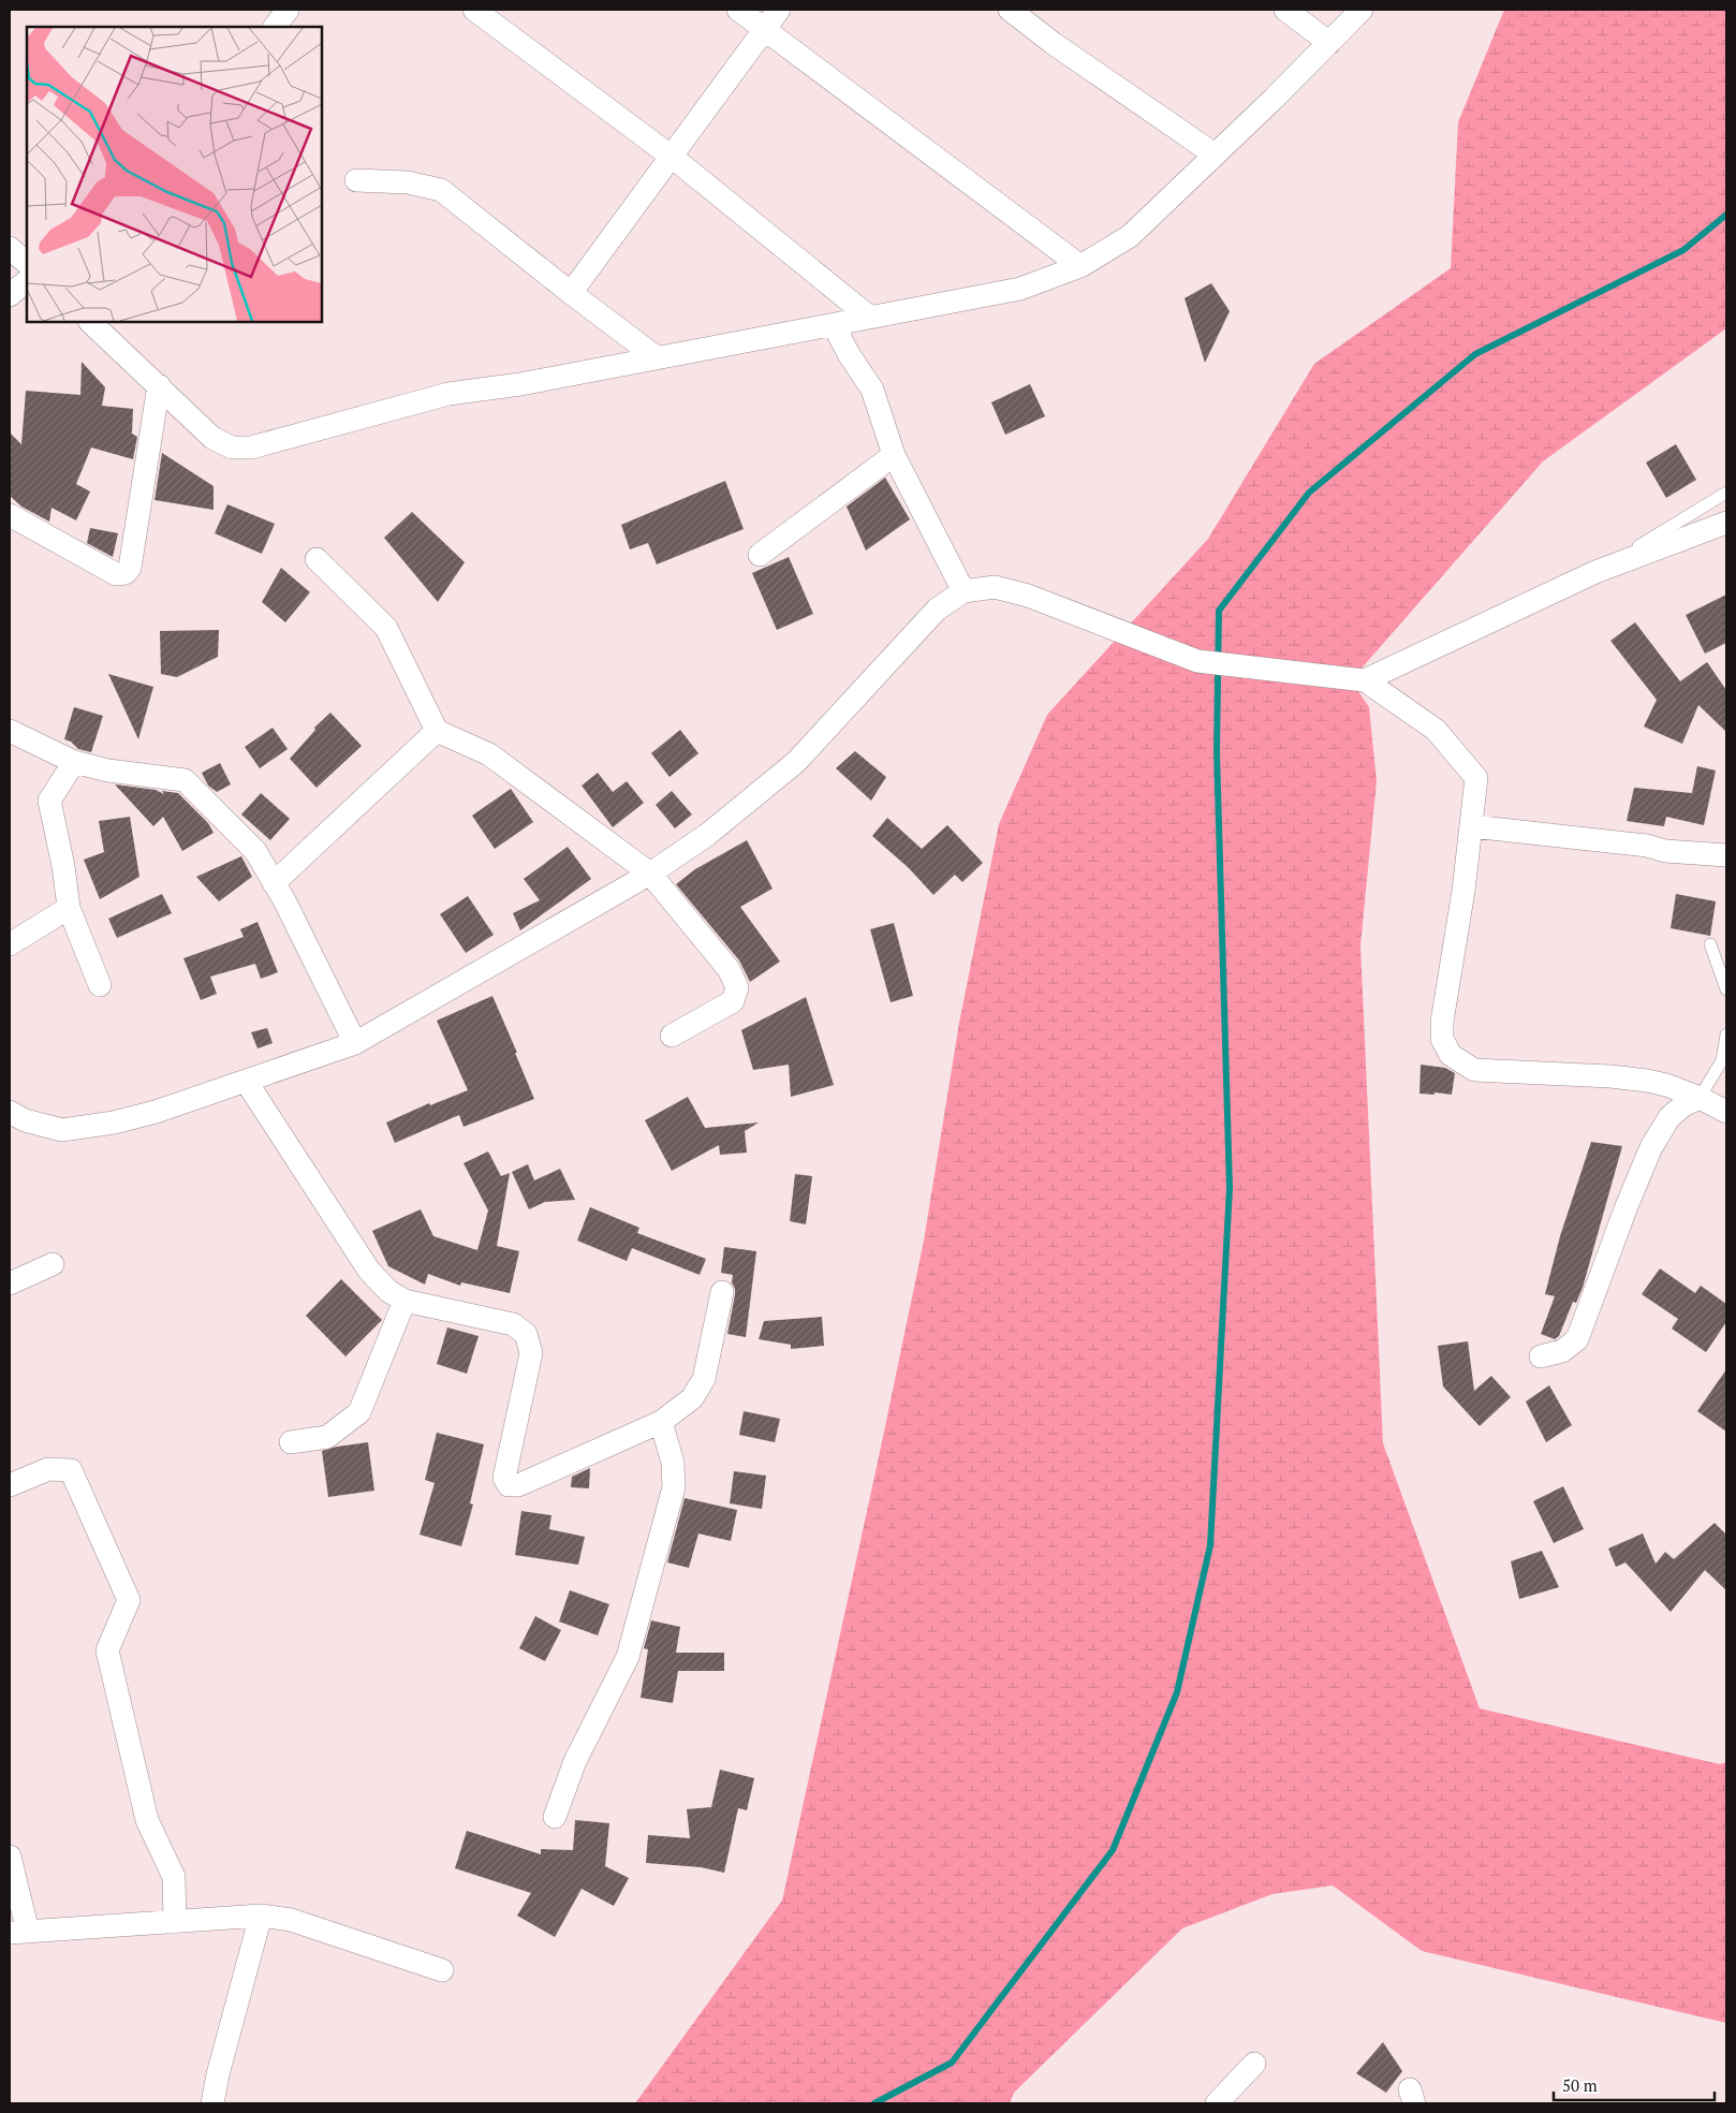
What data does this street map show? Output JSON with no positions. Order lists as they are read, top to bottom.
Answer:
{
  "scale_bar": "50 m"
}
